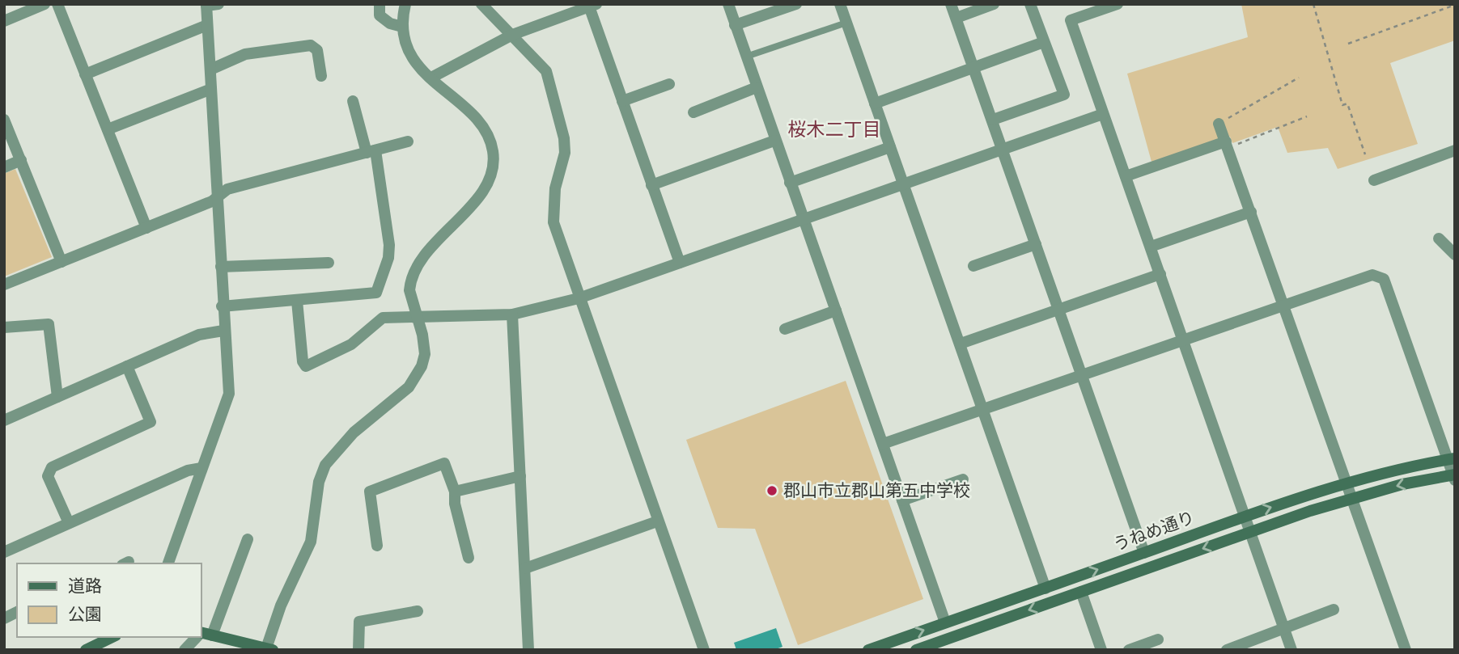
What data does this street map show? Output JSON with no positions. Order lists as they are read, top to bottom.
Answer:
{
  "streets": {
    "street": ["うねめ通り"]
  },
  "districts": ["桜木二丁目"],
  "places": ["郡山市立郡山第五中学校"],
  "legend": ["道路", "公園"]
}
